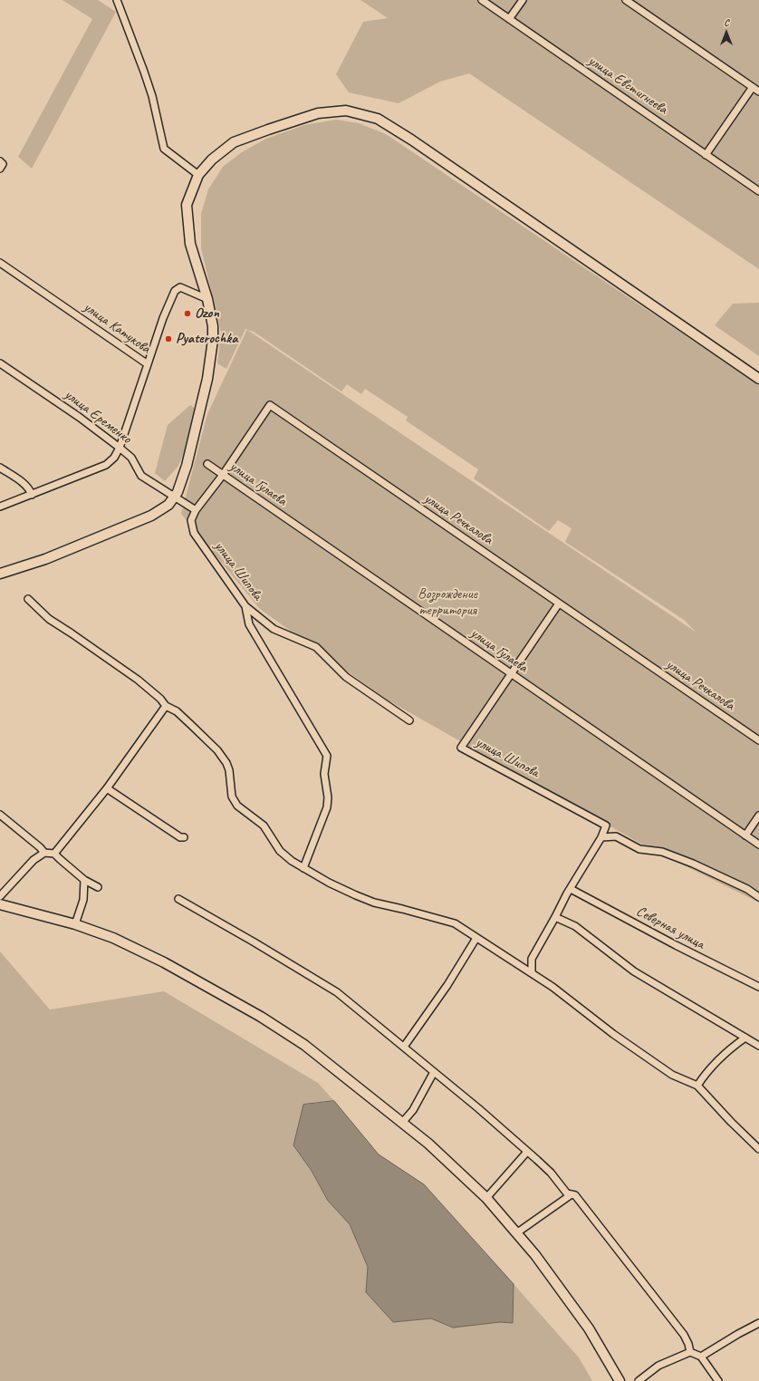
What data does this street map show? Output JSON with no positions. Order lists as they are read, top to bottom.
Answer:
{
  "streets": {
    "street": [
      "улица Евстигнеева",
      "улица Катукова",
      "улица Еременко",
      "улица Гулаева",
      "улица Речкалова",
      "улица Шипова",
      "Северная улица"
    ]
  },
  "crossings": [
    ["улица Катукова", "улица Еременко"],
    ["улица Гулаева", "улица Речкалова"],
    ["улица Гулаева", "улица Шипова"],
    ["улица Речкалова", "улица Шипова"]
  ],
  "parks": ["Возрождение территория"],
  "places": ["Ozon", "Pyaterochka"],
  "north": "top"
}
